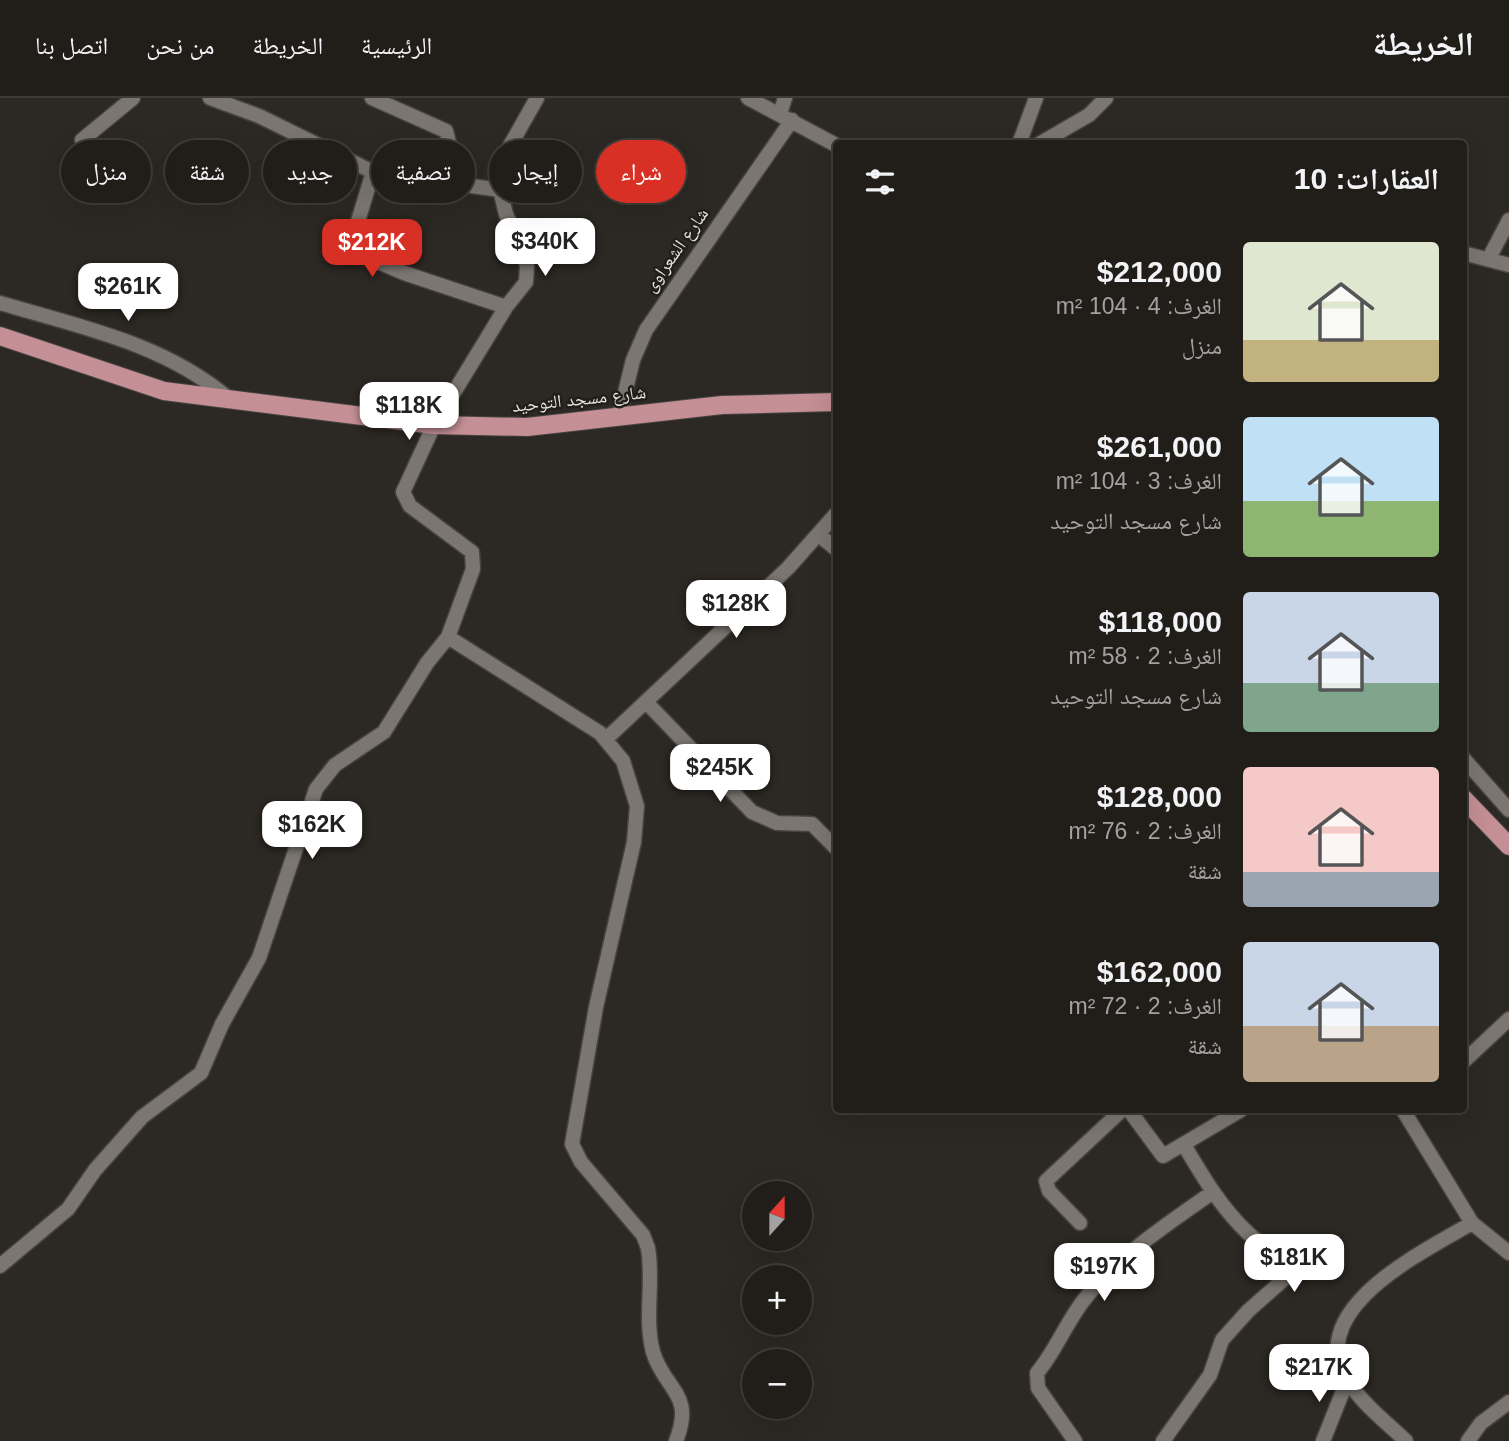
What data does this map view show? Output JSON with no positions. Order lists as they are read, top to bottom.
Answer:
{
  "streets": {
    "main road": ["شارع مسجد التوحيد"],
    "street": ["شارع الشعراوى"]
  },
  "crossings": [
    ["شارع الشعراوى", "شارع مسجد التوحيد"]
  ],
  "north": "top",
  "page": {
    "header": "الخريطة",
    "nav": [
      "الرئيسية",
      "الخريطة",
      "من نحن",
      "اتصل بنا"
    ],
    "chip": [
      "شراء",
      "إيجار",
      "تصفية",
      "جديد",
      "شقة",
      "منزل"
    ],
    "heading": "العقارات: 10",
    "price": [
      "$340K",
      "$212K",
      "$261K",
      "$118K",
      "$128K",
      "$245K",
      "$162K",
      "$181K",
      "$197K",
      "$217K"
    ],
    "list": [
      {
        "name": "$212,000",
        "note": "الغرف: 4 · 104 m² · منزل"
      },
      {
        "name": "$261,000",
        "note": "الغرف: 3 · 104 m² · شارع مسجد التوحيد"
      },
      {
        "name": "$118,000",
        "note": "الغرف: 2 · 58 m² · شارع مسجد التوحيد"
      },
      {
        "name": "$128,000",
        "note": "الغرف: 2 · 76 m² · شقة"
      },
      {
        "name": "$162,000",
        "note": "الغرف: 2 · 72 m² · شقة"
      }
    ],
    "map_buttons": ["+", "−"]
  }
}
